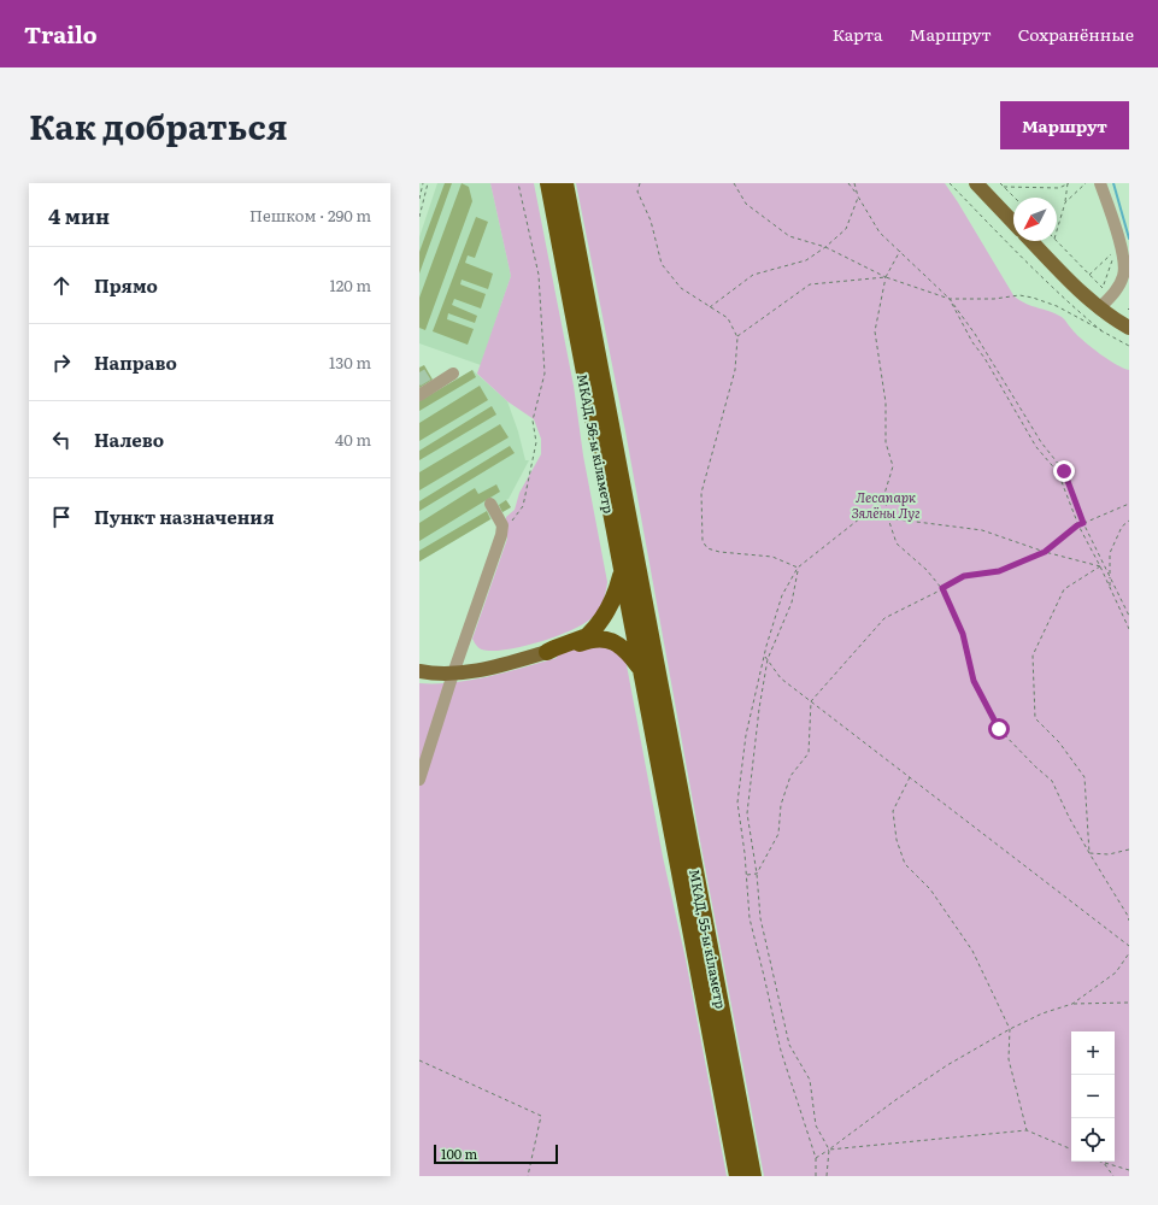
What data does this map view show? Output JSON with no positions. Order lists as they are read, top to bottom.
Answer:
{
  "streets": {
    "highway": ["МКАД, 56-ы кіламетр", "МКАД, 55-ы кіламетр"]
  },
  "crossings": [
    ["МКАД, 56-ы кіламетр", "МКАД, 55-ы кіламетр"]
  ],
  "parks": ["Лесапарк Зялёны Луг"],
  "scale_bar": "100 m",
  "north": "bottom left",
  "page": {
    "header": "Trailo",
    "nav": ["Карта", "Маршрут", "Сохранённые"],
    "title": "Как добраться",
    "buttons": "Маршрут",
    "heading": ["4 мин", "Пешком · 290 m"],
    "list": [
      ["Прямо", "120 m"],
      ["Направо", "130 m"],
      ["Налево", "40 m"],
      "Пункт назначения"
    ],
    "map_buttons": ["+", "−"],
    "scale": "100 m"
  }
}
